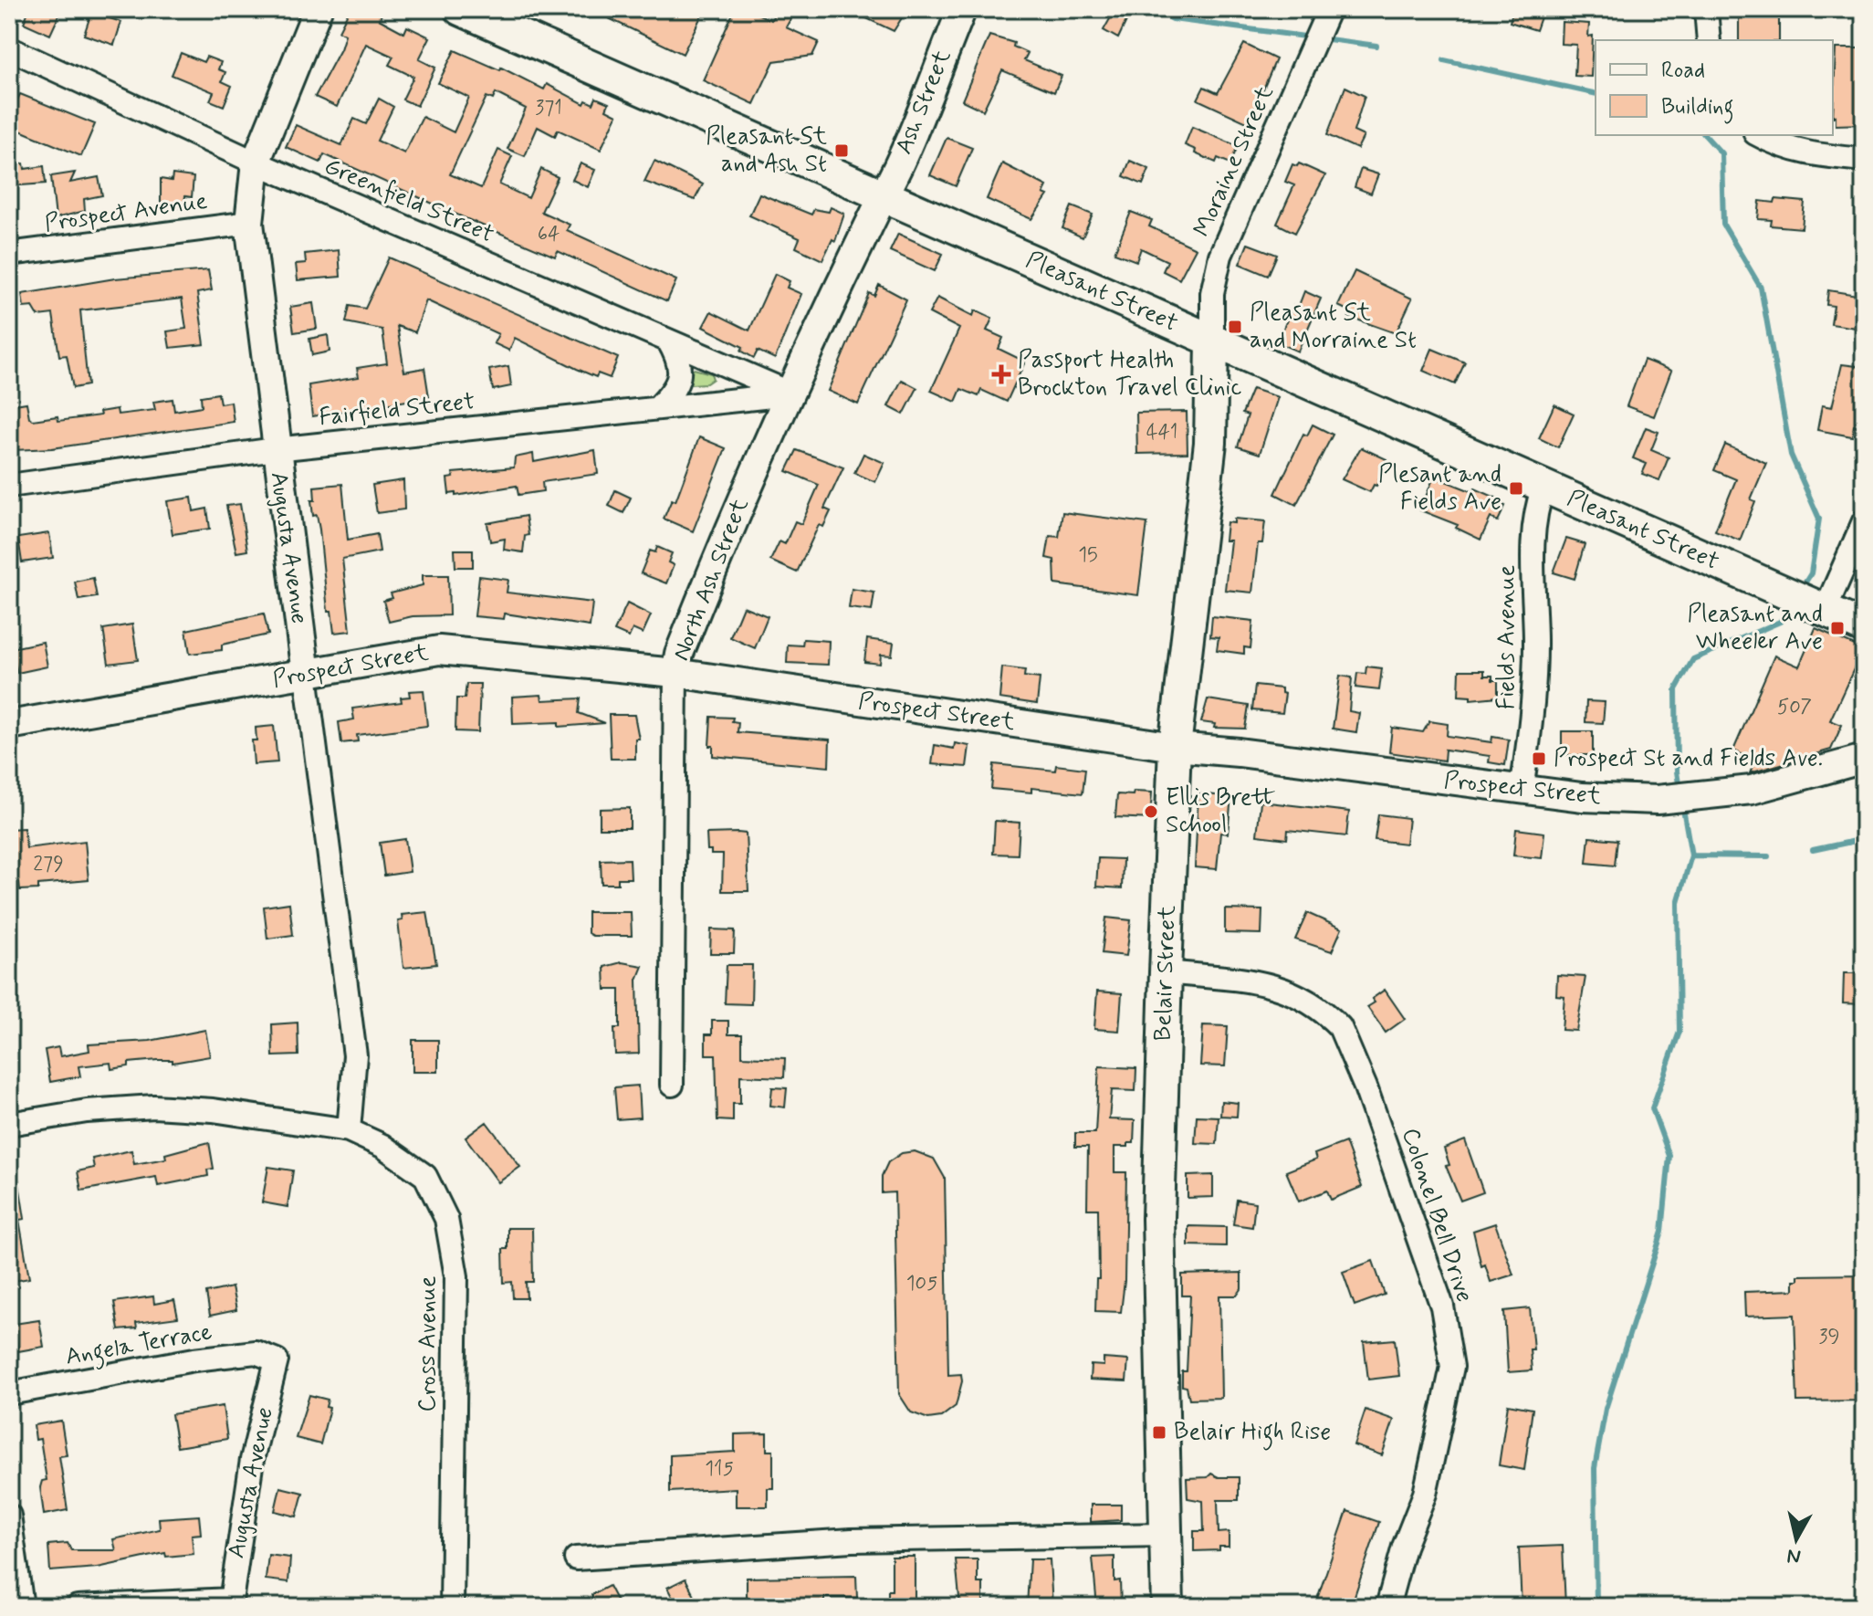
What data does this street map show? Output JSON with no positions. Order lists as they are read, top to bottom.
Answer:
{
  "streets": {
    "main road": ["Pleasant Street", "Belair Street"],
    "street": [
      "Ash Street",
      "Moraine Street",
      "Greenfield Street",
      "Prospect Avenue",
      "Fairfield Street",
      "Augusta Avenue",
      "North Ash Street",
      "Fields Avenue",
      "Prospect Street",
      "Colonel Bell Drive",
      "Cross Avenue",
      "Angela Terrace"
    ]
  },
  "crossings": [
    ["Ash Street", "Pleasant Street"],
    ["Ash Street", "North Ash Street"],
    ["Moraine Street", "Pleasant Street"],
    ["Moraine Street", "Belair Street"],
    ["Greenfield Street", "Fairfield Street"],
    ["Greenfield Street", "Augusta Avenue"],
    ["Greenfield Street", "North Ash Street"],
    ["Prospect Avenue", "Augusta Avenue"],
    ["Pleasant Street", "North Ash Street"],
    ["Pleasant Street", "Fields Avenue"],
    ["Pleasant Street", "Belair Street"],
    ["Fairfield Street", "Augusta Avenue"],
    ["Fairfield Street", "North Ash Street"],
    ["Augusta Avenue", "Prospect Street"],
    ["Augusta Avenue", "Cross Avenue"],
    ["Augusta Avenue", "Angela Terrace"],
    ["North Ash Street", "Prospect Street"],
    ["Fields Avenue", "Prospect Street"],
    ["Prospect Street", "Belair Street"],
    ["Belair Street", "Colonel Bell Drive"]
  ],
  "places": {
    "transit": [
      "Pleasant St and Ash St",
      "Pleasant St and Morraine St",
      "Plesant and Fields Ave",
      "Pleasant and Wheeler Ave",
      "Prospect St and Fields Ave.",
      "Belair High Rise"
    ],
    "health": ["Passport Health Brockton Travel Clinic"],
    "other": ["Ellis Brett School"]
  },
  "house_numbers": [
    "371",
    "64",
    "441",
    "15",
    "507",
    "279",
    "105",
    "39",
    "115"
  ],
  "legend": ["Road", "Building"],
  "north": "bottom"
}
